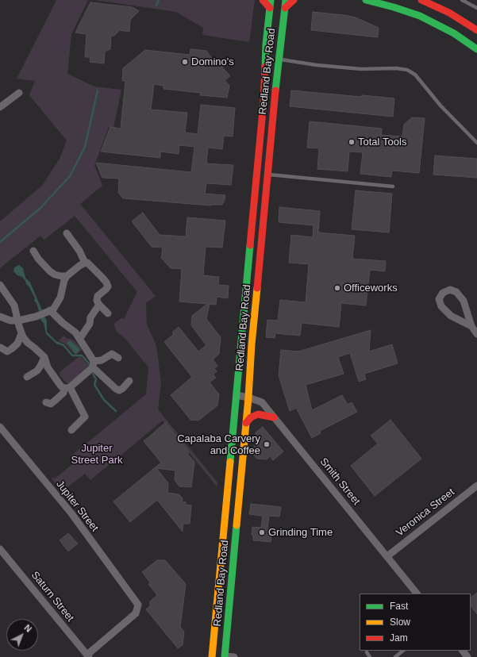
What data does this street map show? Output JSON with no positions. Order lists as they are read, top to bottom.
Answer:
{
  "streets": {
    "main road": ["Redland Bay Road"],
    "street": [
      "Smith Street",
      "Jupiter Street",
      "Veronica Street",
      "Saturn Street"
    ]
  },
  "crossings": [
    ["Redland Bay Road", "Smith Street"],
    ["Smith Street", "Veronica Street"],
    ["Jupiter Street", "Saturn Street"]
  ],
  "parks": ["Jupiter Street Park"],
  "places": [
    "Domino's",
    "Total Tools",
    "Officeworks",
    "Capalaba Carvery and Coffee",
    "Grinding Time"
  ],
  "legend": ["Fast", "Slow", "Jam"],
  "north": "top right"
}
